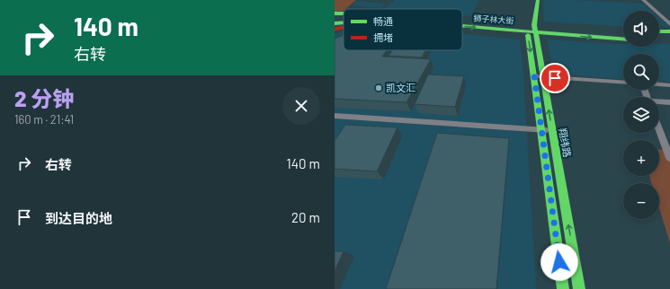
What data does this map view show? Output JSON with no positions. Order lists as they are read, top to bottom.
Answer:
{
  "streets": {
    "main road": ["狮子林大街", "翔纬路"]
  },
  "crossings": [
    ["狮子林大街", "翔纬路"]
  ],
  "places": ["凯文汇"],
  "legend": ["畅通", "拥堵"],
  "page": {
    "turn": ["140 m", "右转"],
    "map_buttons": ["+", "−"],
    "heading": ["2 分钟", "160 m · 21:41"],
    "list": [
      {
        "name": "右转",
        "value": "140 m"
      },
      {
        "name": "到达目的地",
        "value": "20 m"
      }
    ]
  }
}
